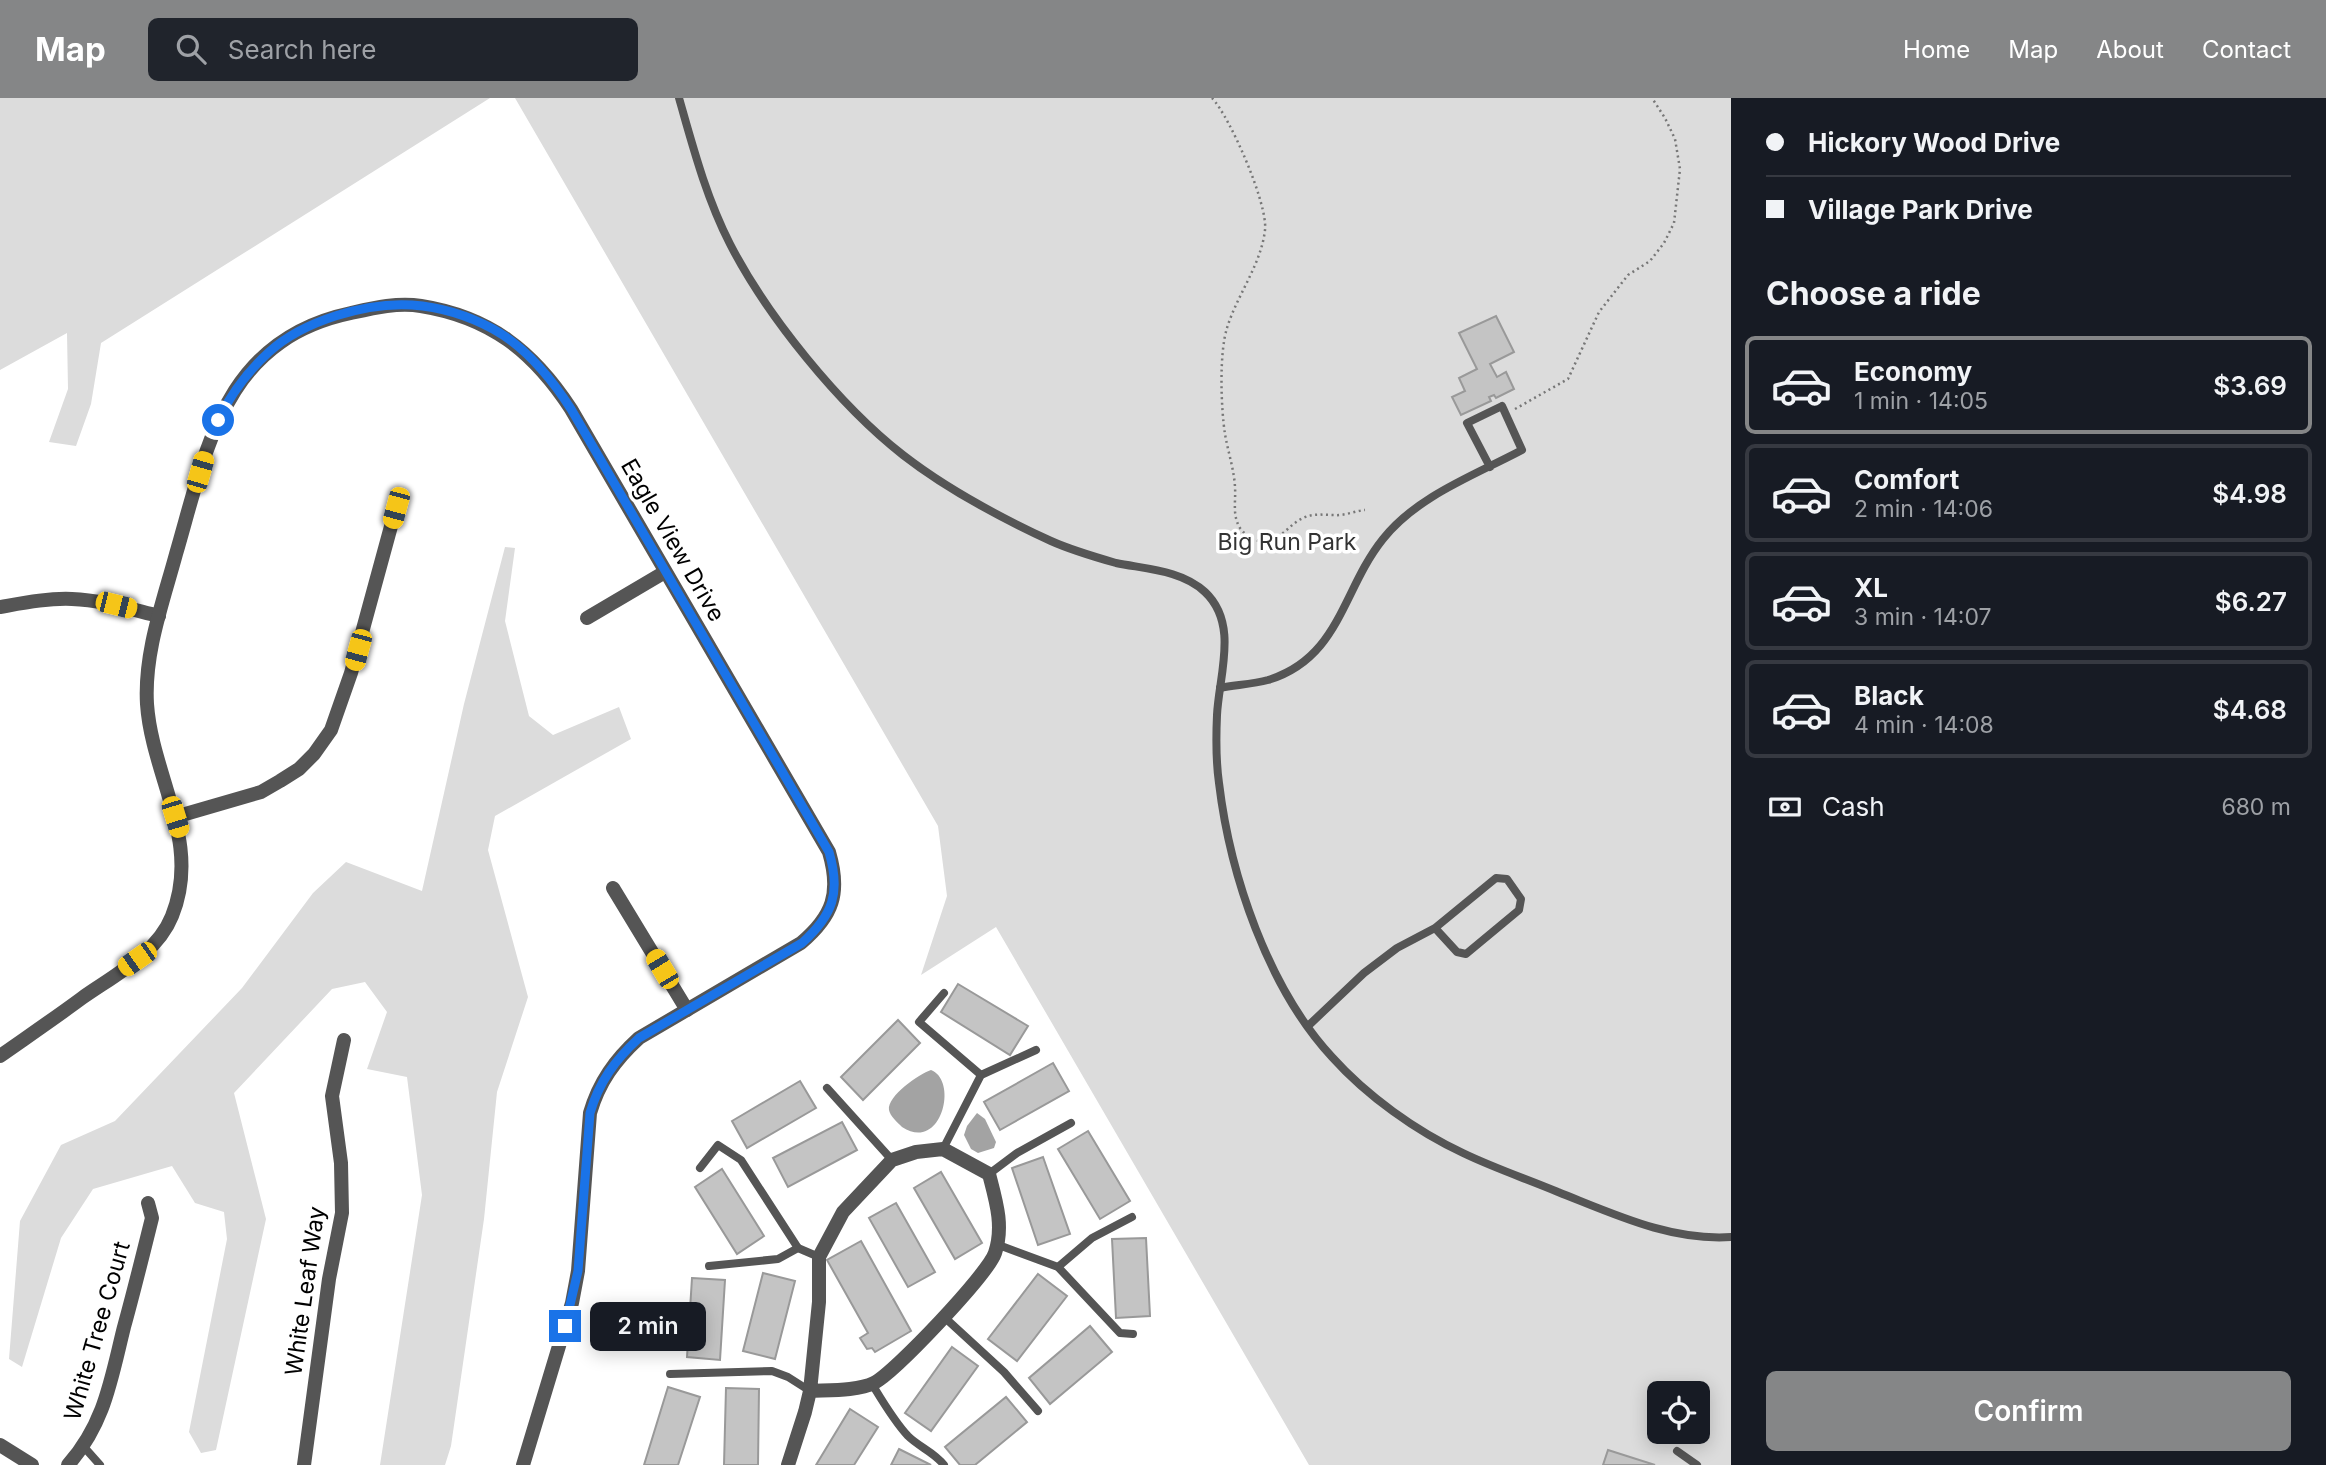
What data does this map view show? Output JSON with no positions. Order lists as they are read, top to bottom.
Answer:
{
  "streets": {
    "street": ["Eagle View Drive", "White Leaf Way", "White Tree Court"]
  },
  "parks": ["Big Run Park"],
  "page": {
    "header": "Map",
    "search": "Search here",
    "nav": [
      "Home",
      "Map",
      "About",
      "Contact"
    ],
    "banner": ["Hickory Wood Drive", "Village Park Drive"],
    "heading": "Choose a ride",
    "list": [
      {
        "name": "Economy",
        "note": "1 min · 14:05",
        "value": "$3.69"
      },
      {
        "name": "Comfort",
        "note": "2 min · 14:06",
        "value": "$4.98"
      },
      {
        "name": "XL",
        "note": "3 min · 14:07",
        "value": "$6.27"
      },
      {
        "name": "Black",
        "note": "4 min · 14:08",
        "value": "$4.68"
      }
    ],
    "pay": ["Cash", "680 m"],
    "bubble": "2 min",
    "buttons": "Confirm"
  }
}
